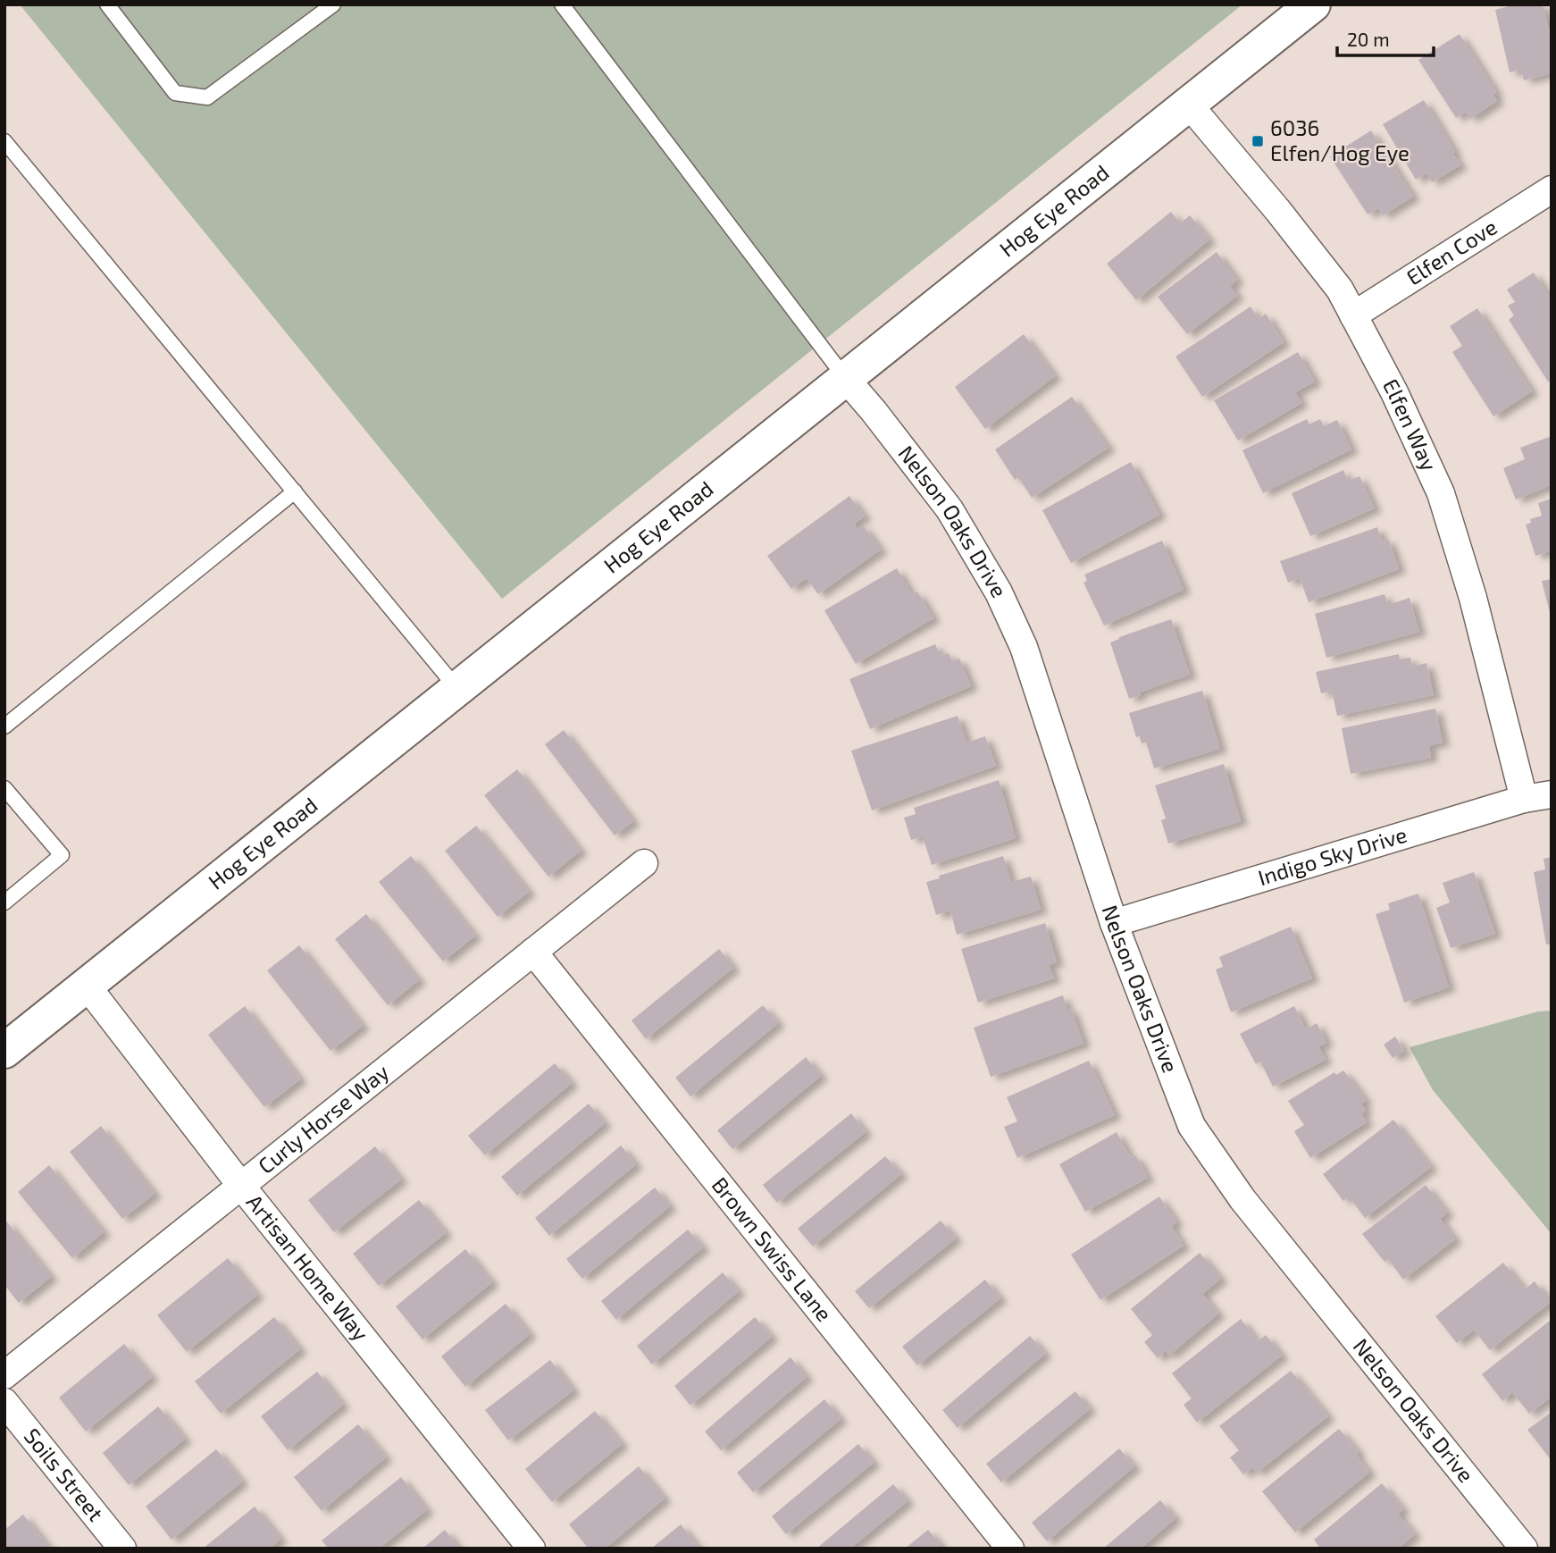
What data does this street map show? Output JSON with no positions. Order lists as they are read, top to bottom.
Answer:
{
  "streets": {
    "street": [
      "Hog Eye Road",
      "Elfen Cove",
      "Elfen Way",
      "Nelson Oaks Drive",
      "Indigo Sky Drive",
      "Curly Horse Way",
      "Brown Swiss Lane",
      "Artisan Home Way",
      "Soils Street"
    ]
  },
  "crossings": [
    ["Hog Eye Road", "Elfen Way"],
    ["Hog Eye Road", "Nelson Oaks Drive"],
    ["Hog Eye Road", "Artisan Home Way"],
    ["Elfen Cove", "Elfen Way"],
    ["Elfen Way", "Indigo Sky Drive"],
    ["Nelson Oaks Drive", "Indigo Sky Drive"],
    ["Curly Horse Way", "Brown Swiss Lane"],
    ["Curly Horse Way", "Artisan Home Way"]
  ],
  "places": {
    "transit": ["6036 Elfen/Hog Eye"]
  },
  "scale_bar": "20 m"
}
